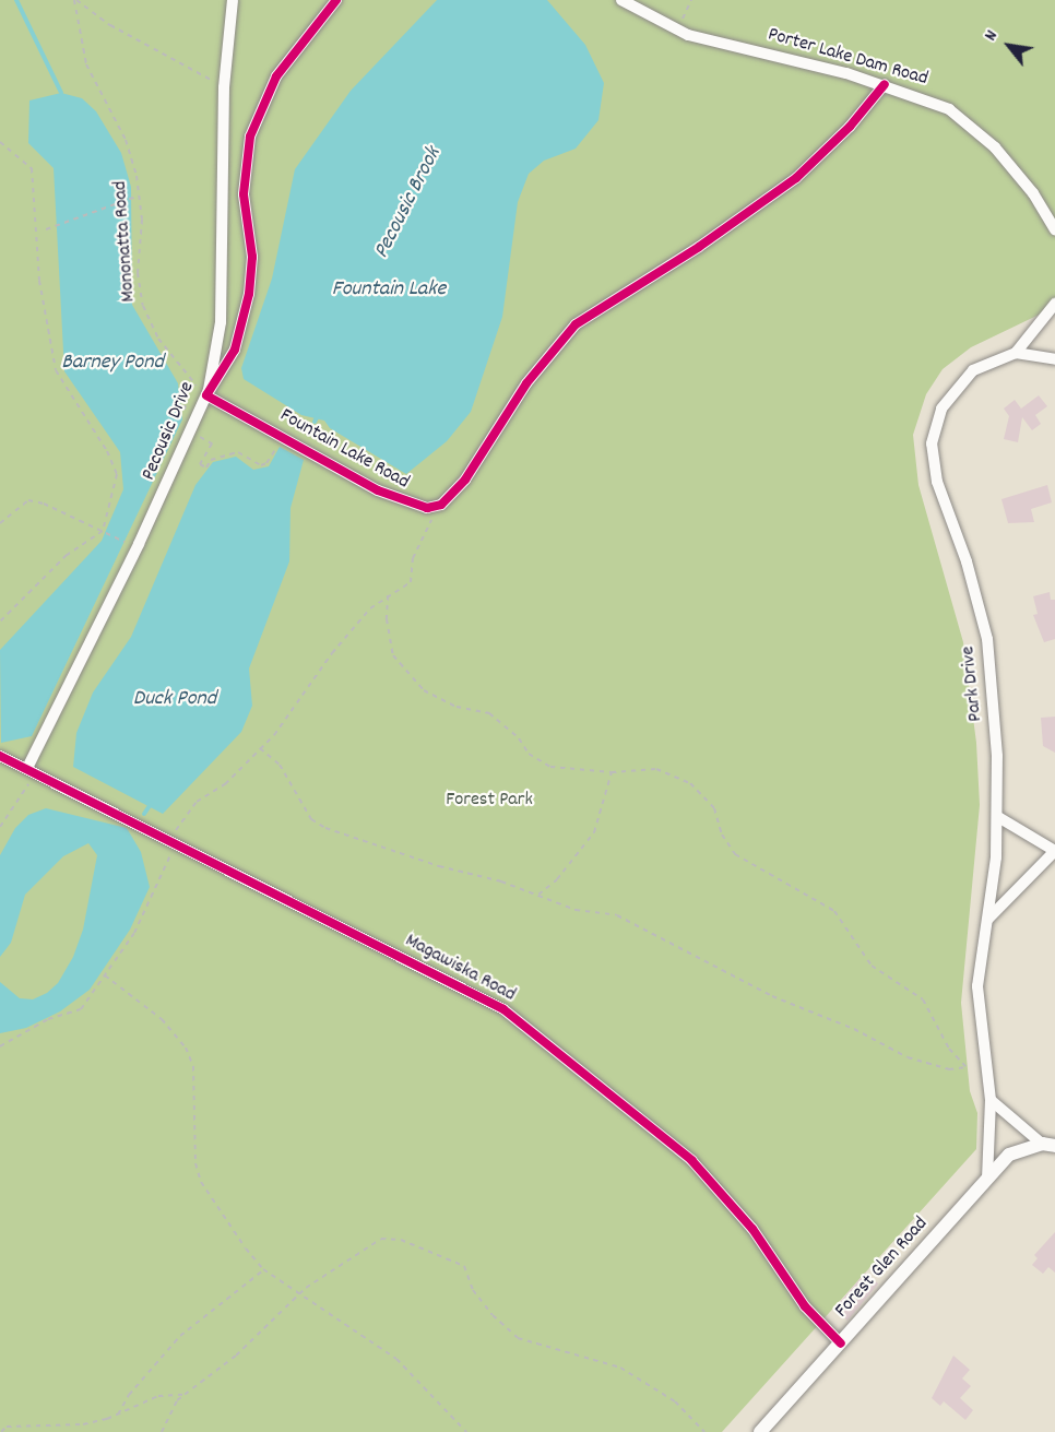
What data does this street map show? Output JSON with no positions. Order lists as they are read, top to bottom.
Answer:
{
  "streets": {
    "street": [
      "Porter Lake Dam Road",
      "Pecousic Drive",
      "Fountain Lake Road",
      "Park Drive",
      "Magawiska Road",
      "Forest Glen Road"
    ],
    "path": ["Mononatta Road"]
  },
  "crossings": [
    ["Mononatta Road", "Pecousic Drive"],
    ["Mononatta Road", "Fountain Lake Road"],
    ["Pecousic Drive", "Fountain Lake Road"],
    ["Pecousic Drive", "Magawiska Road"],
    ["Park Drive", "Forest Glen Road"],
    ["Magawiska Road", "Forest Glen Road"]
  ],
  "water": [
    "Pecousic Brook",
    "Fountain Lake",
    "Barney Pond",
    "Duck Pond"
  ],
  "parks": ["Forest Park"],
  "north": "top left"
}
